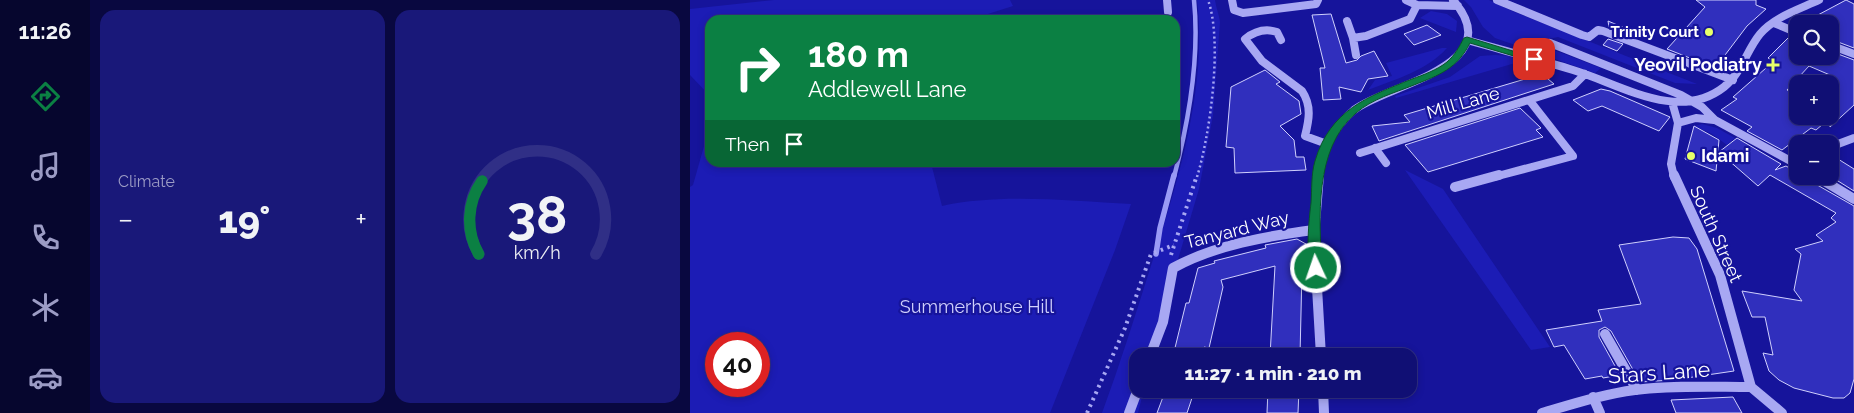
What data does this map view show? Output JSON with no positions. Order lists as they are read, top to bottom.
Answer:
{
  "streets": {
    "street": [
      "Mill Lane",
      "Tanyard Way",
      "South Street",
      "Stars Lane"
    ]
  },
  "crossings": [
    ["South Street", "Stars Lane"]
  ],
  "parks": ["Summerhouse Hill"],
  "places": {
    "other": ["Trinity Court", "Idami"],
    "health": ["Yeovil Podiatry"]
  },
  "page": {
    "tabs": "11:26",
    "tile": "Climate",
    "map_buttons": ["+", "−"],
    "turn": ["180 m", "Addlewell Lane"],
    "then": "Then",
    "heat": ["−", "19°", "+"],
    "limit": "40",
    "trip": "11:27 · 1 min · 210 m",
    "gauge": ["38", "km/h"]
  }
}
